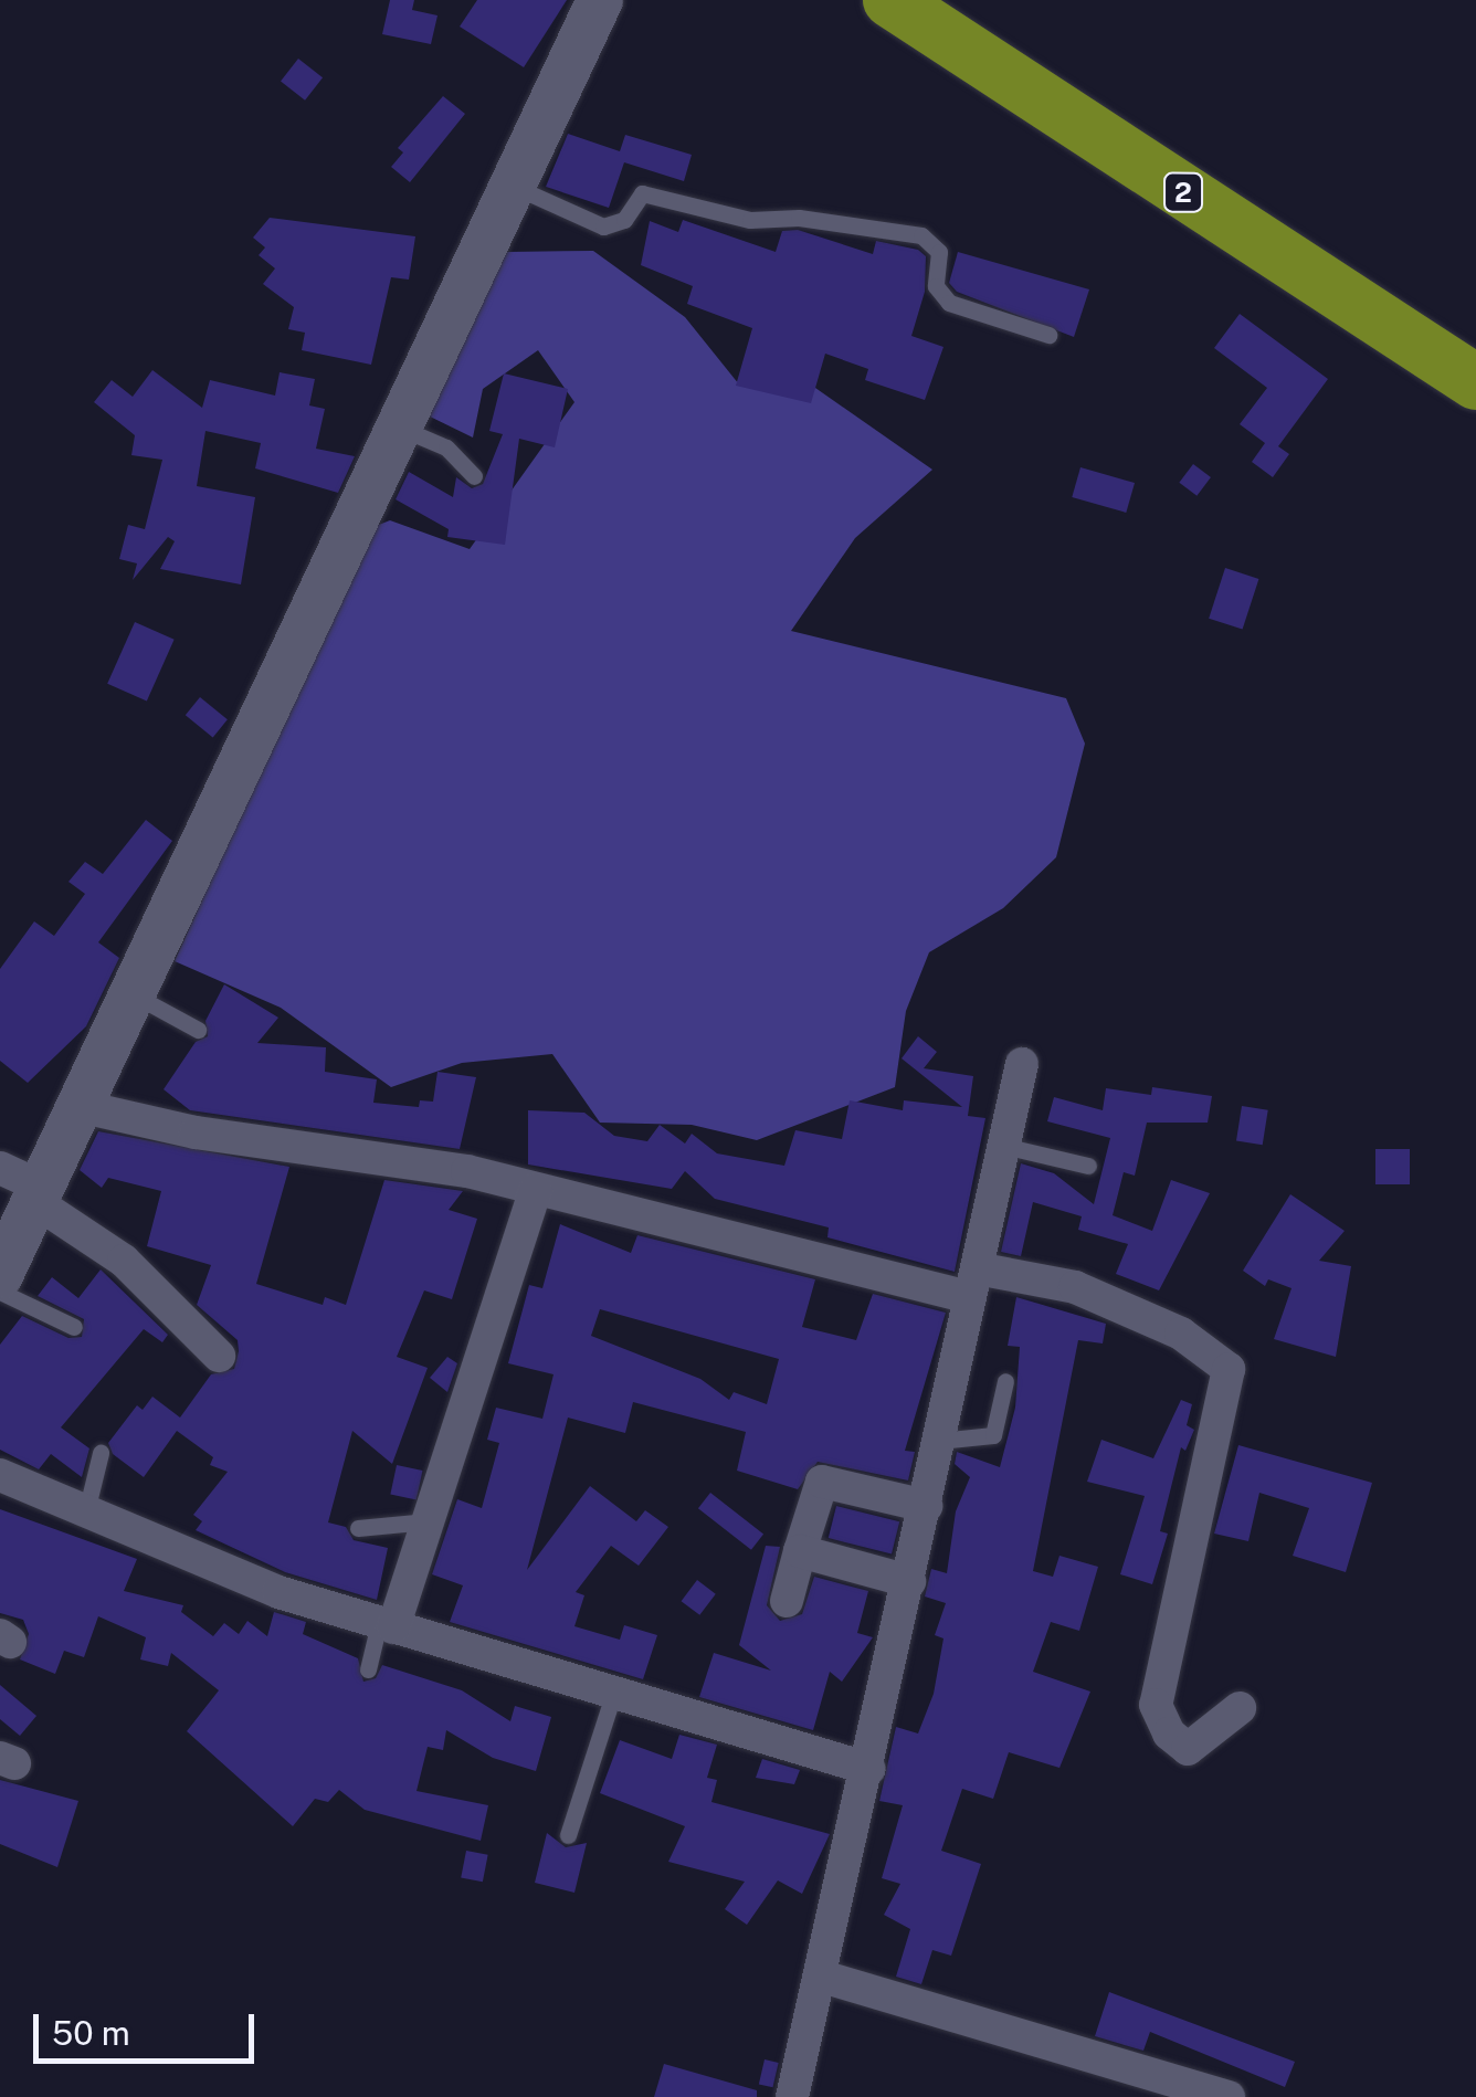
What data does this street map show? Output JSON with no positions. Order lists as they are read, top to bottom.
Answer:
{
  "streets": {
    "highway": ["2"]
  },
  "scale_bar": "50 m"
}
